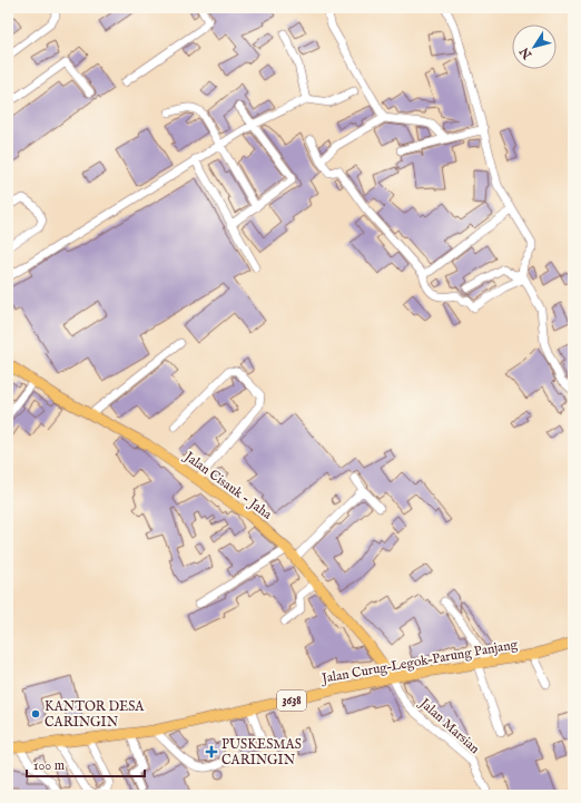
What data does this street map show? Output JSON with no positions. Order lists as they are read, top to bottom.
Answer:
{
  "streets": {
    "main road": ["Jalan Cisauk - Jaha", "Jalan Curug–Legok–Parung Panjang", "3638"],
    "street": ["Jalan Marsian"]
  },
  "crossings": [
    ["Jalan Cisauk - Jaha", "Jalan Curug–Legok–Parung Panjang"],
    ["Jalan Cisauk - Jaha", "Jalan Marsian"],
    ["Jalan Curug–Legok–Parung Panjang", "Jalan Marsian"]
  ],
  "places": {
    "other": ["KANTOR DESA CARINGIN"],
    "health": ["PUSKESMAS CARINGIN"]
  },
  "scale_bar": "100 m",
  "north": "bottom left"
}
